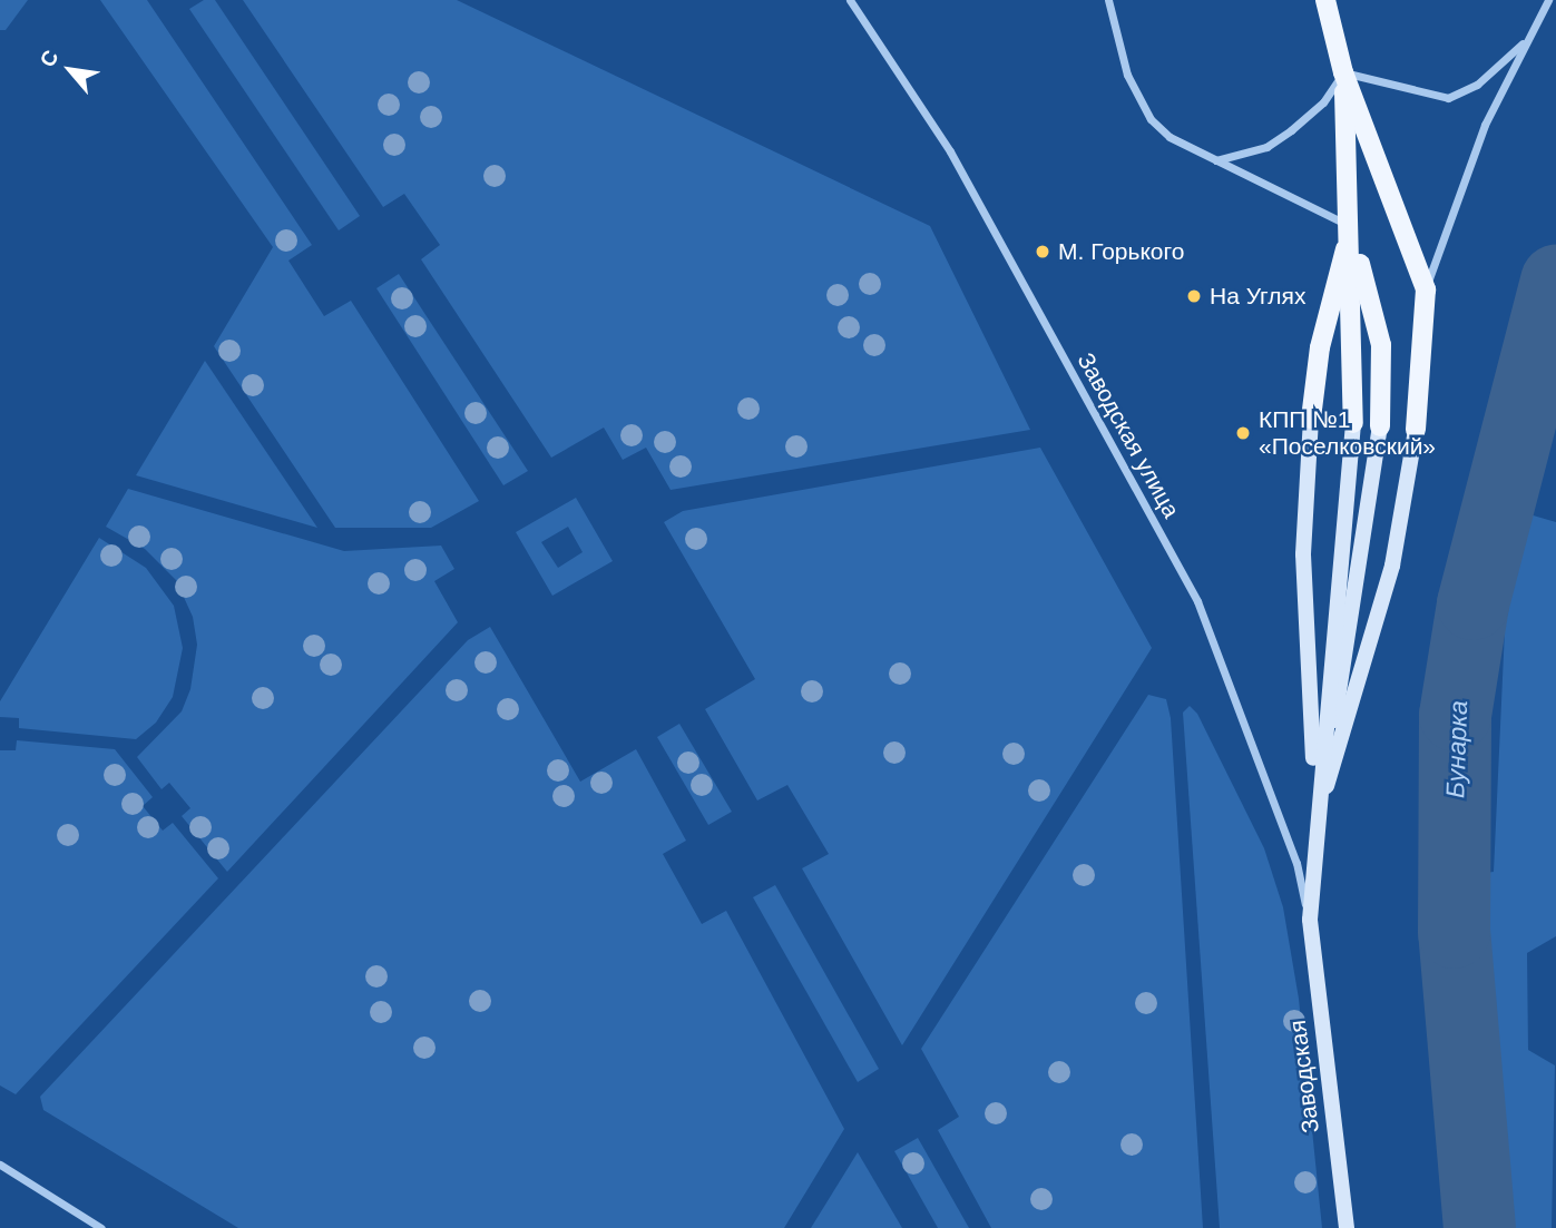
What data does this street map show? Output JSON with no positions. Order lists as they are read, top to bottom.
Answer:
{
  "streets": {
    "main road": ["Заводская"],
    "street": ["Заводская улица"]
  },
  "crossings": [
    ["Заводская улица", "Заводская"]
  ],
  "water": ["Бунарка"],
  "places": ["М. Горького", "На Углях", "КПП №1 «Поселковский»"],
  "north": "top left"
}
